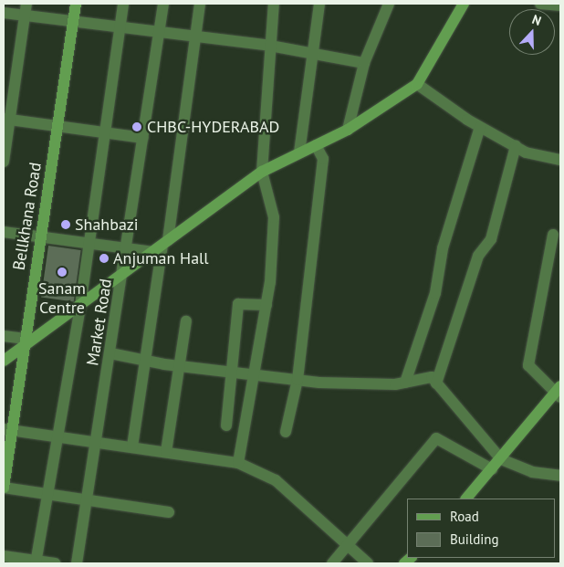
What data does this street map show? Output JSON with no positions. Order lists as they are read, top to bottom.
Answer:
{
  "streets": {
    "street": ["Bellkhana Road", "Market Road"]
  },
  "places": [
    "CHBC-HYDERABAD",
    "Shahbazi",
    "Anjuman Hall",
    "Sanam Centre"
  ],
  "legend": ["Road", "Building"],
  "north": "top"
}
